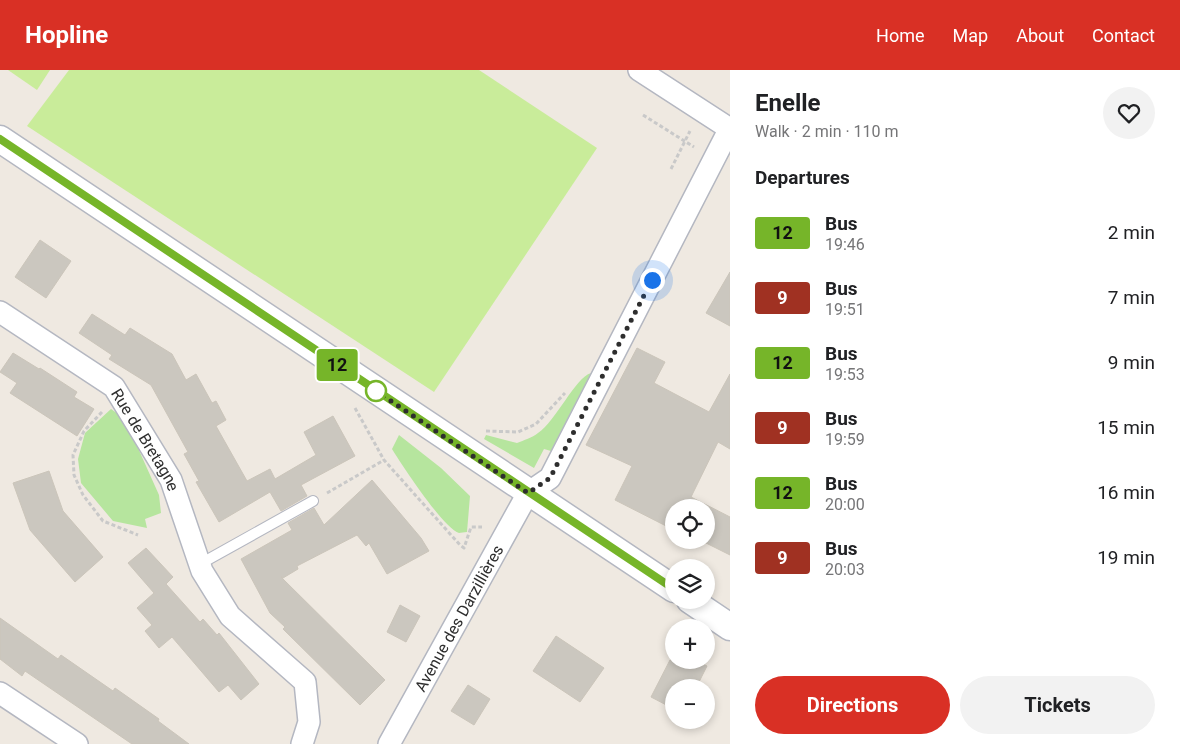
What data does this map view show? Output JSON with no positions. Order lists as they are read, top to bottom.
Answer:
{
  "streets": {
    "street": ["Rue de Bretagne", "Avenue des Darzillières"]
  },
  "lines": ["bus line 12"],
  "page": {
    "header": "Hopline",
    "nav": [
      "Home",
      "Map",
      "About",
      "Contact"
    ],
    "on_map": "12",
    "heading": [
      ["Enelle", "Walk · 2 min · 110 m"],
      "Departures"
    ],
    "list": [
      {
        "mark": "12",
        "name": "Bus",
        "note": "19:46",
        "value": "2 min"
      },
      {
        "mark": "9",
        "name": "Bus",
        "note": "19:51",
        "value": "7 min"
      },
      {
        "mark": "12",
        "name": "Bus",
        "note": "19:53",
        "value": "9 min"
      },
      {
        "mark": "9",
        "name": "Bus",
        "note": "19:59",
        "value": "15 min"
      },
      {
        "mark": "12",
        "name": "Bus",
        "note": "20:00",
        "value": "16 min"
      },
      {
        "mark": "9",
        "name": "Bus",
        "note": "20:03",
        "value": "19 min"
      }
    ],
    "map_buttons": ["+", "−"],
    "buttons": ["Directions", "Tickets"]
  }
}
